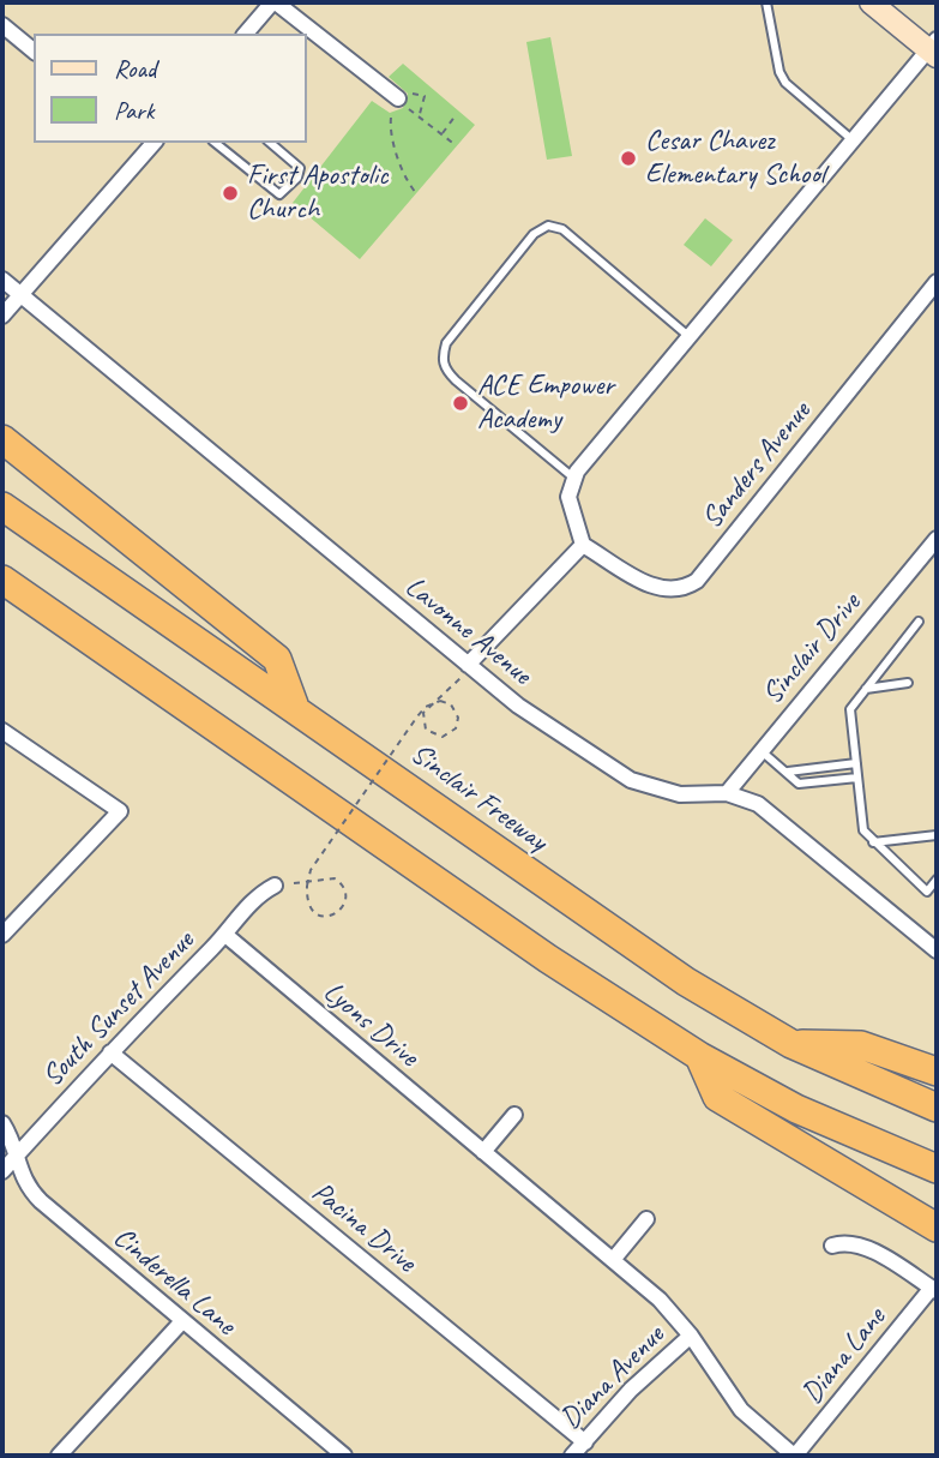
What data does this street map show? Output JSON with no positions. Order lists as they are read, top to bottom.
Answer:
{
  "streets": {
    "highway": ["Sinclair Freeway"],
    "street": [
      "Sanders Avenue",
      "Lavonne Avenue",
      "Sinclair Drive",
      "South Sunset Avenue",
      "Lyons Drive",
      "Pacina Drive",
      "Cinderella Lane",
      "Diana Lane",
      "Diana Avenue"
    ]
  },
  "crossings": [
    ["Lavonne Avenue", "Sinclair Drive"],
    ["South Sunset Avenue", "Lyons Drive"],
    ["South Sunset Avenue", "Pacina Drive"],
    ["South Sunset Avenue", "Cinderella Lane"],
    ["Lyons Drive", "Diana Lane"],
    ["Lyons Drive", "Diana Avenue"],
    ["Pacina Drive", "Diana Avenue"]
  ],
  "places": ["Cesar Chavez Elementary School", "First Apostolic Church", "ACE Empower Academy"],
  "legend": ["Road", "Park"]
}
